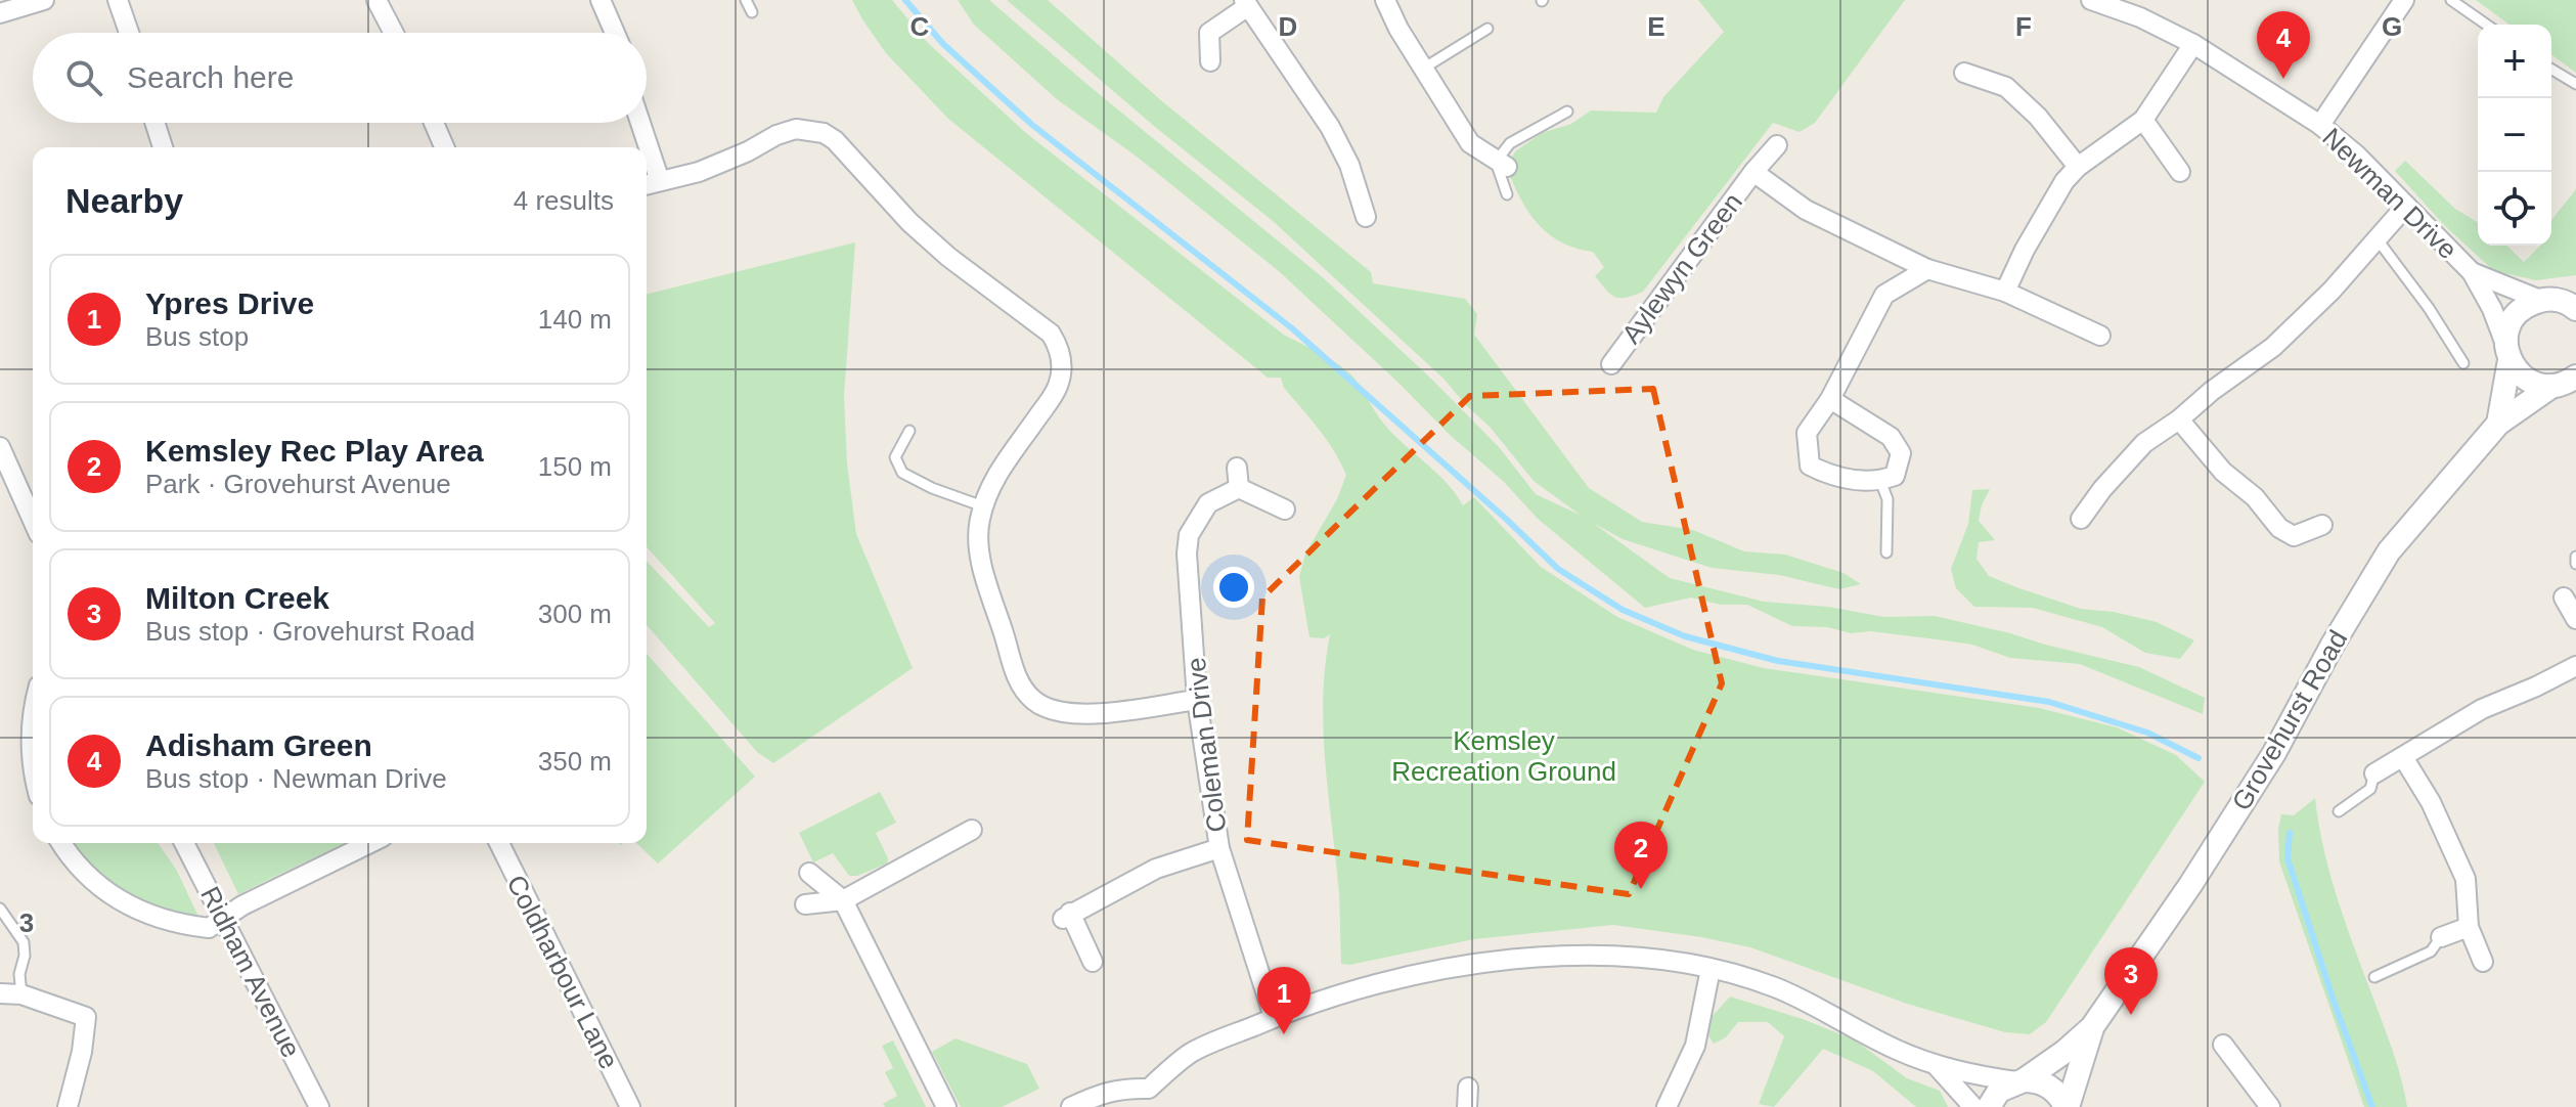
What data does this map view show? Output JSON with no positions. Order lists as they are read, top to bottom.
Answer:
{
  "streets": {
    "street": [
      "Newman Drive",
      "Aylewyn Green",
      "Grovehurst Road",
      "Coleman Drive",
      "Ridham Avenue",
      "Coldharbour Lane"
    ]
  },
  "parks": ["Kemsley Recreation Ground"],
  "page": {
    "pins": [
      "4",
      "2",
      "3",
      "1"
    ],
    "map_buttons": ["+", "−"],
    "search": "Search here",
    "heading": ["Nearby", "4 results"],
    "list": [
      {
        "mark": "1",
        "name": "Ypres Drive",
        "note": "Bus stop",
        "value": "140 m"
      },
      {
        "mark": "2",
        "name": "Kemsley Rec Play Area",
        "note": "Park · Grovehurst Avenue",
        "value": "150 m"
      },
      {
        "mark": "3",
        "name": "Milton Creek",
        "note": "Bus stop · Grovehurst Road",
        "value": "300 m"
      },
      {
        "mark": "4",
        "name": "Adisham Green",
        "note": "Bus stop · Newman Drive",
        "value": "350 m"
      }
    ]
  },
  "grid": {
    "columns": [
      "C",
      "D",
      "E",
      "F",
      "G"
    ],
    "rows": ["3"]
  }
}
